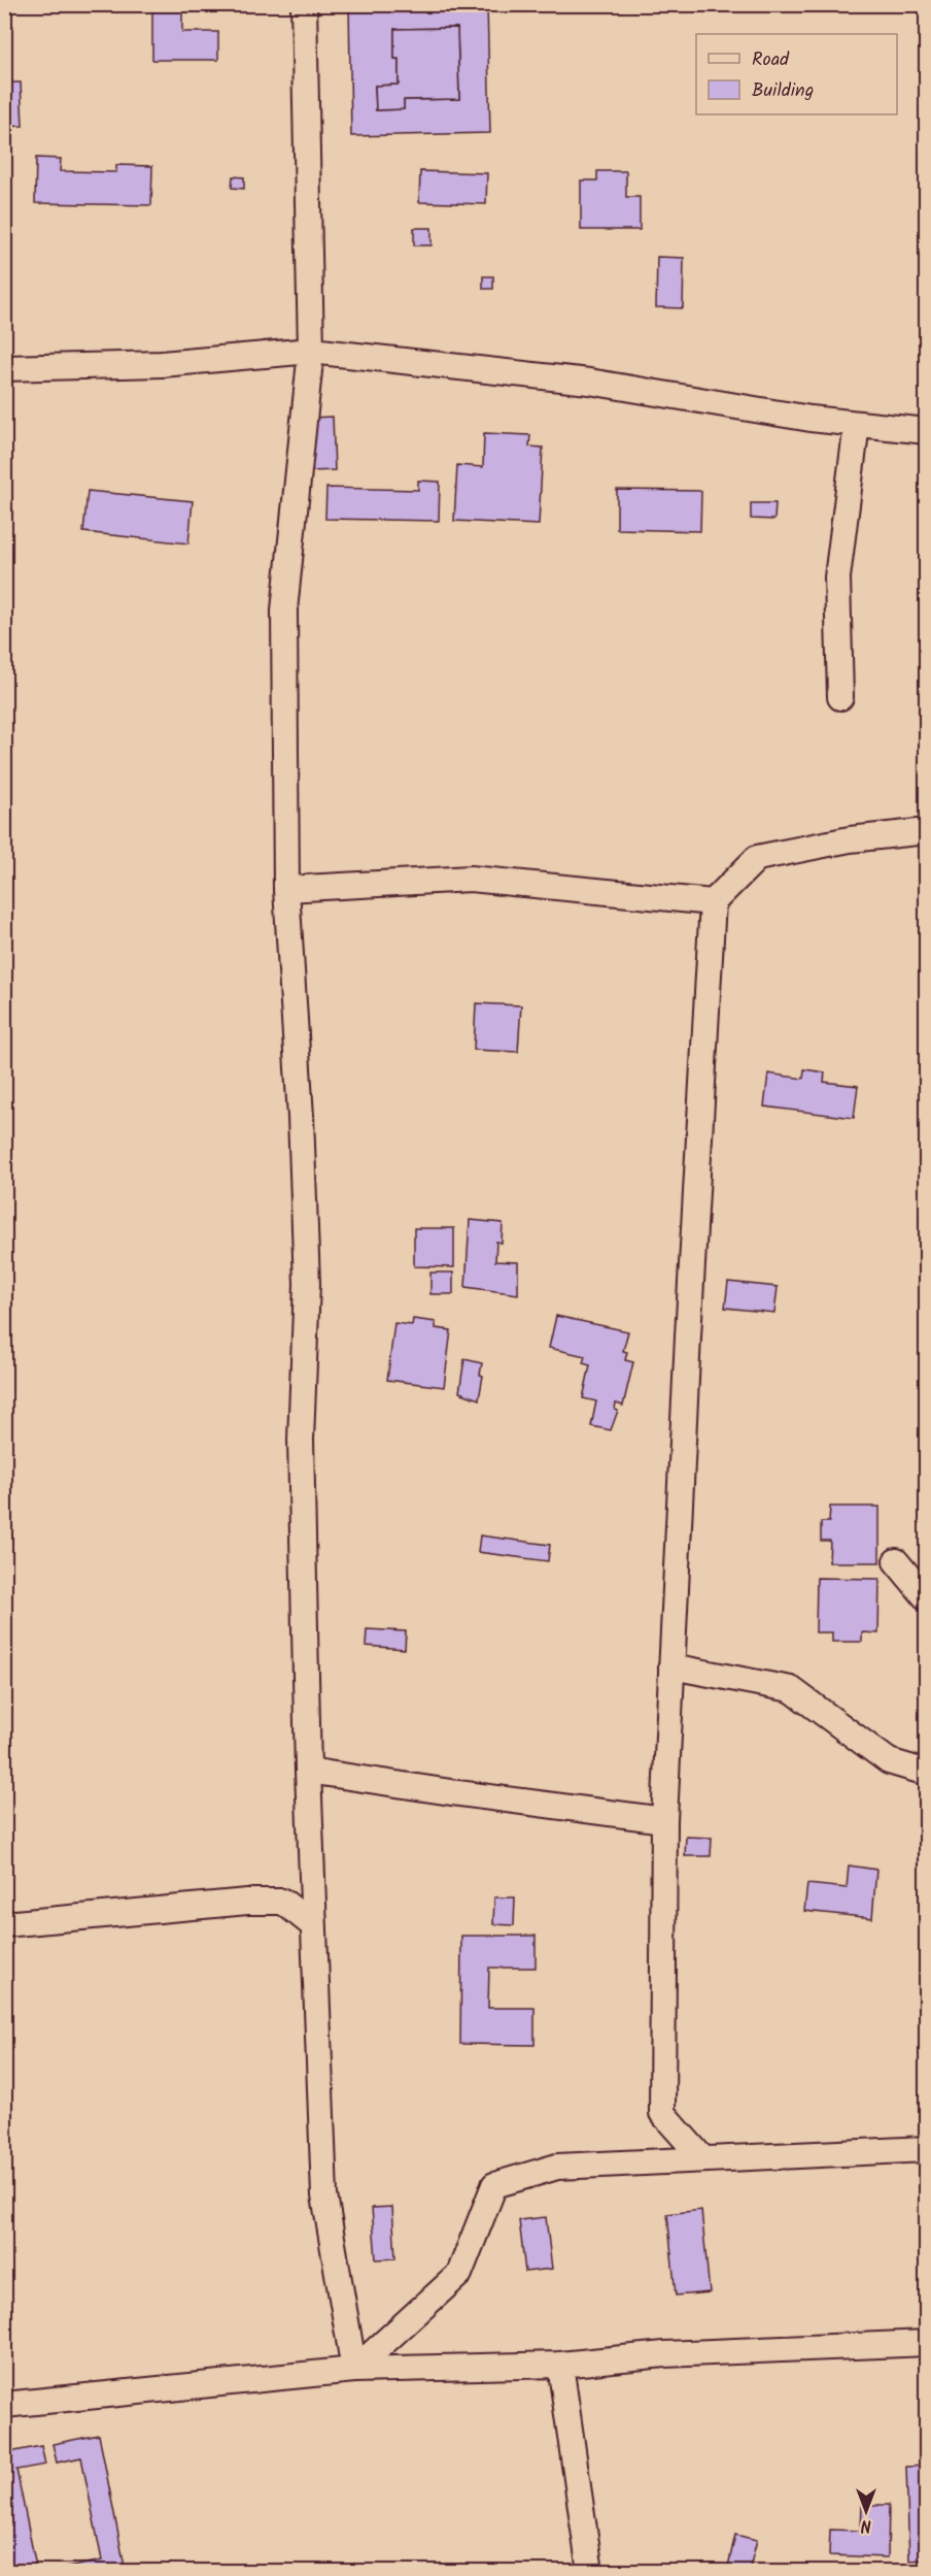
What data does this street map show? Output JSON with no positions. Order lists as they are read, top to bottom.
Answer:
{
  "legend": ["Road", "Building"],
  "north": "bottom"
}
